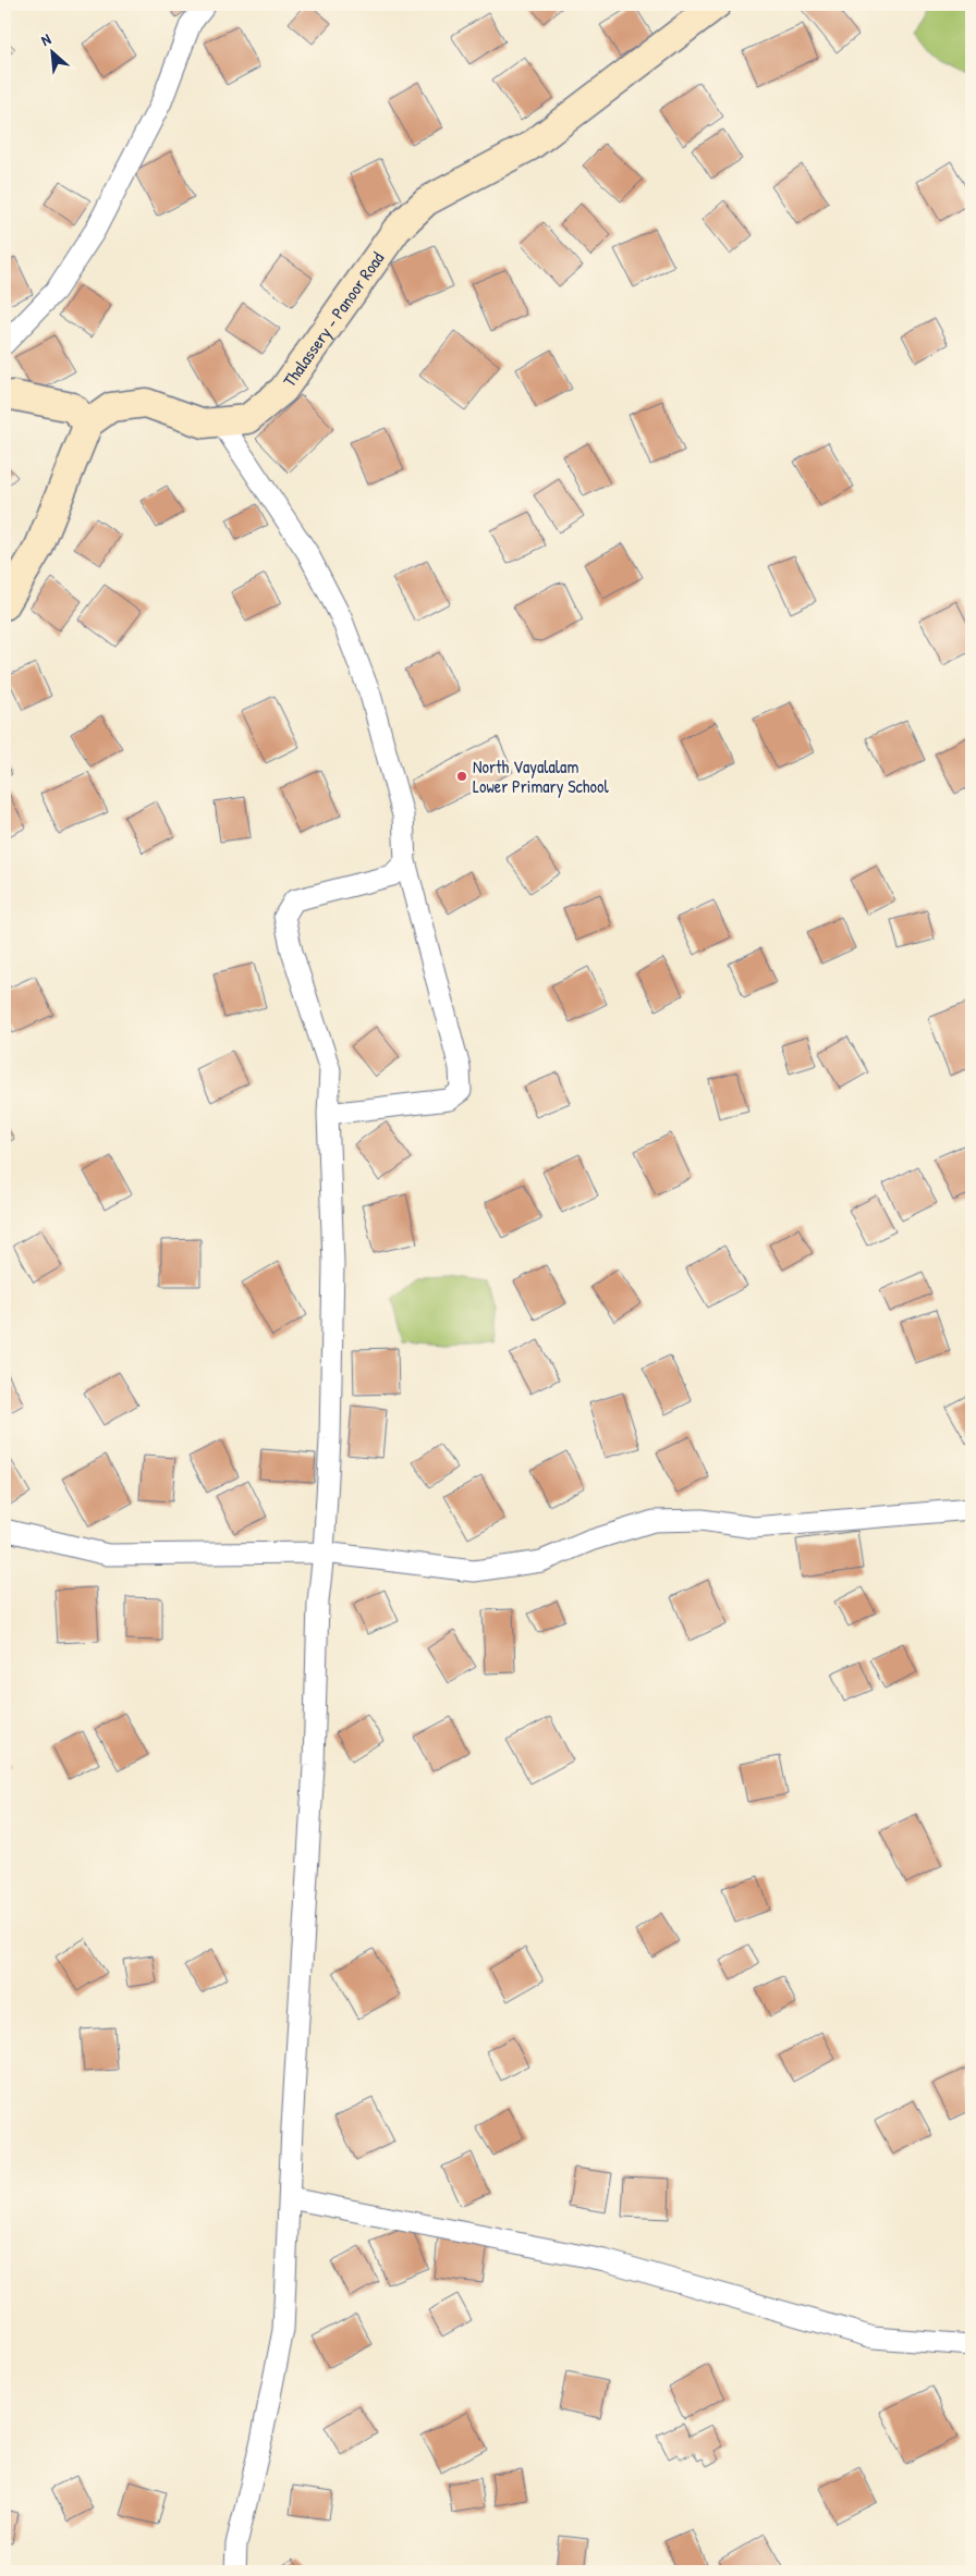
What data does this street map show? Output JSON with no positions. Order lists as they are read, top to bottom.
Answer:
{
  "streets": {
    "main road": ["Thalassery - Panoor Road"]
  },
  "places": ["North Vayalalam Lower Primary School"],
  "north": "top left"
}
